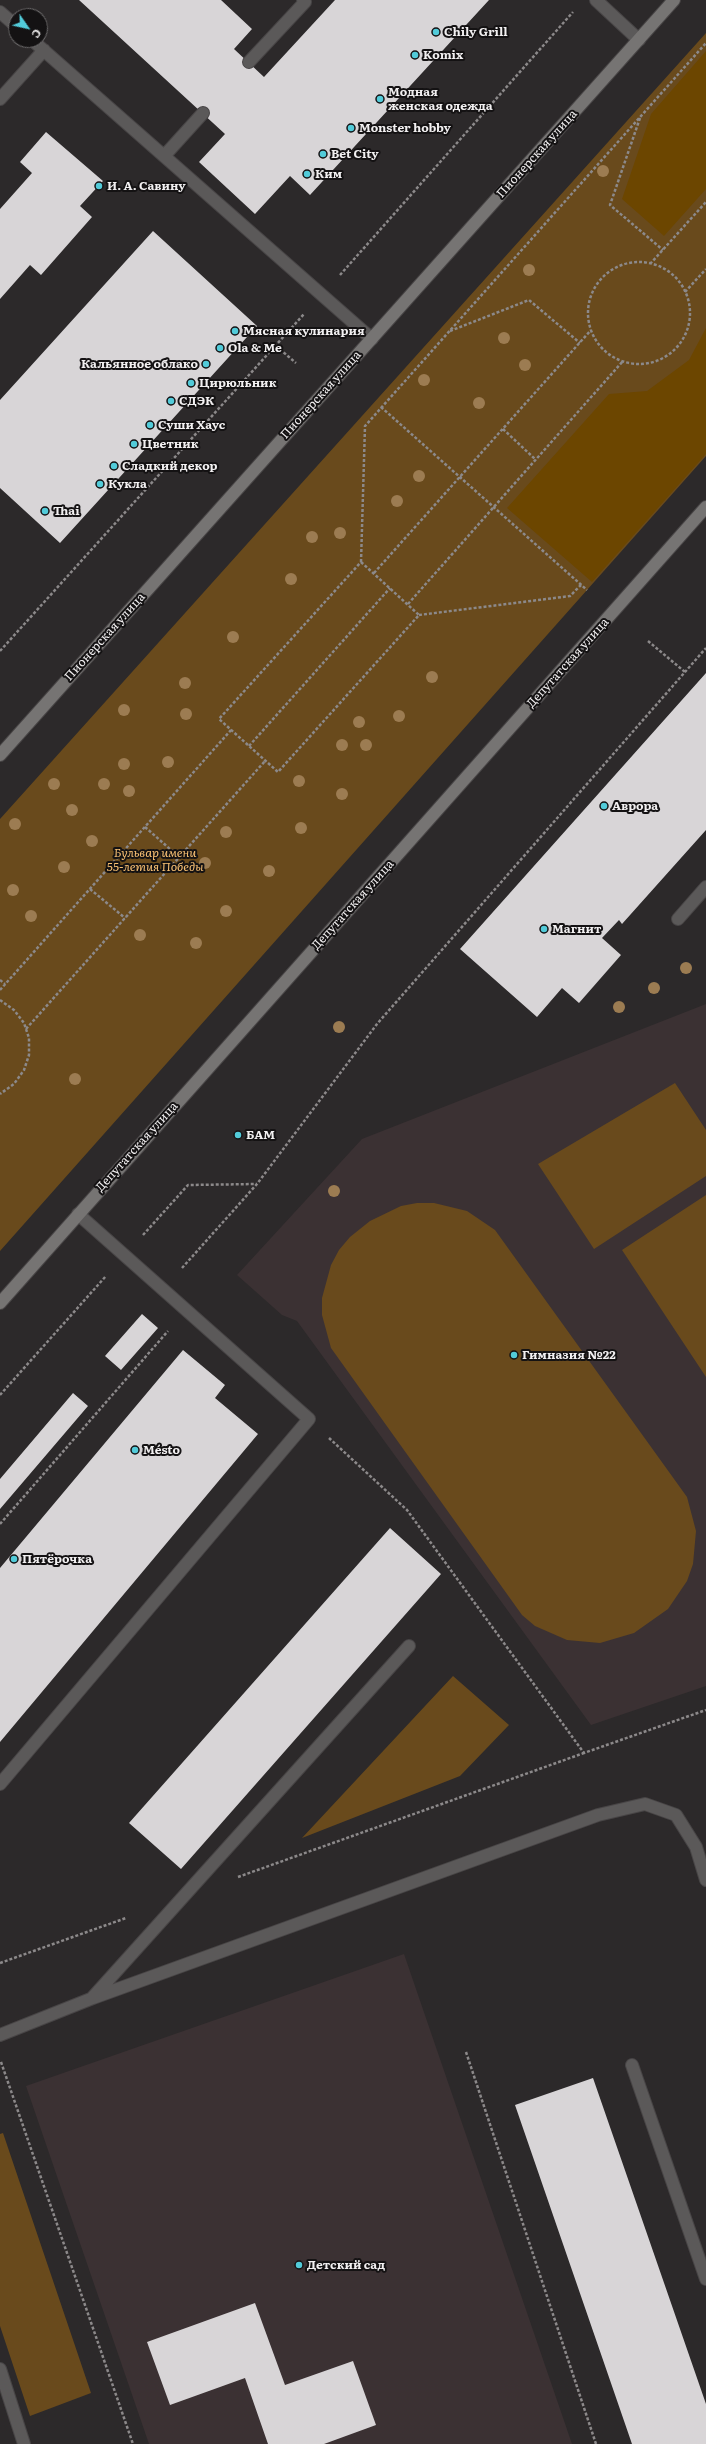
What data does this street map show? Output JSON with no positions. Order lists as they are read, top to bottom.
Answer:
{
  "streets": {
    "main road": ["Пионерская улица", "Депутатская улица"]
  },
  "parks": ["Бульвар имени 55-летия Победы"],
  "places": [
    "Chily Grill",
    "Komix",
    "Модная женская одежда",
    "Monster hobby",
    "Bet City",
    "Ким",
    "И. А. Савину",
    "Мясная кулинария",
    "Ola & Me",
    "Кальянное облако",
    "Цирюльник",
    "СДЭК",
    "Суши Хаус",
    "Цветник",
    "Сладкий декор",
    "Кукла",
    "Thai",
    "Аврора",
    "Магнит",
    "БАМ",
    "Гимназия №22",
    "Mésto",
    "Пятёрочка",
    "Детский сад"
  ],
  "north": "bottom right"
}
